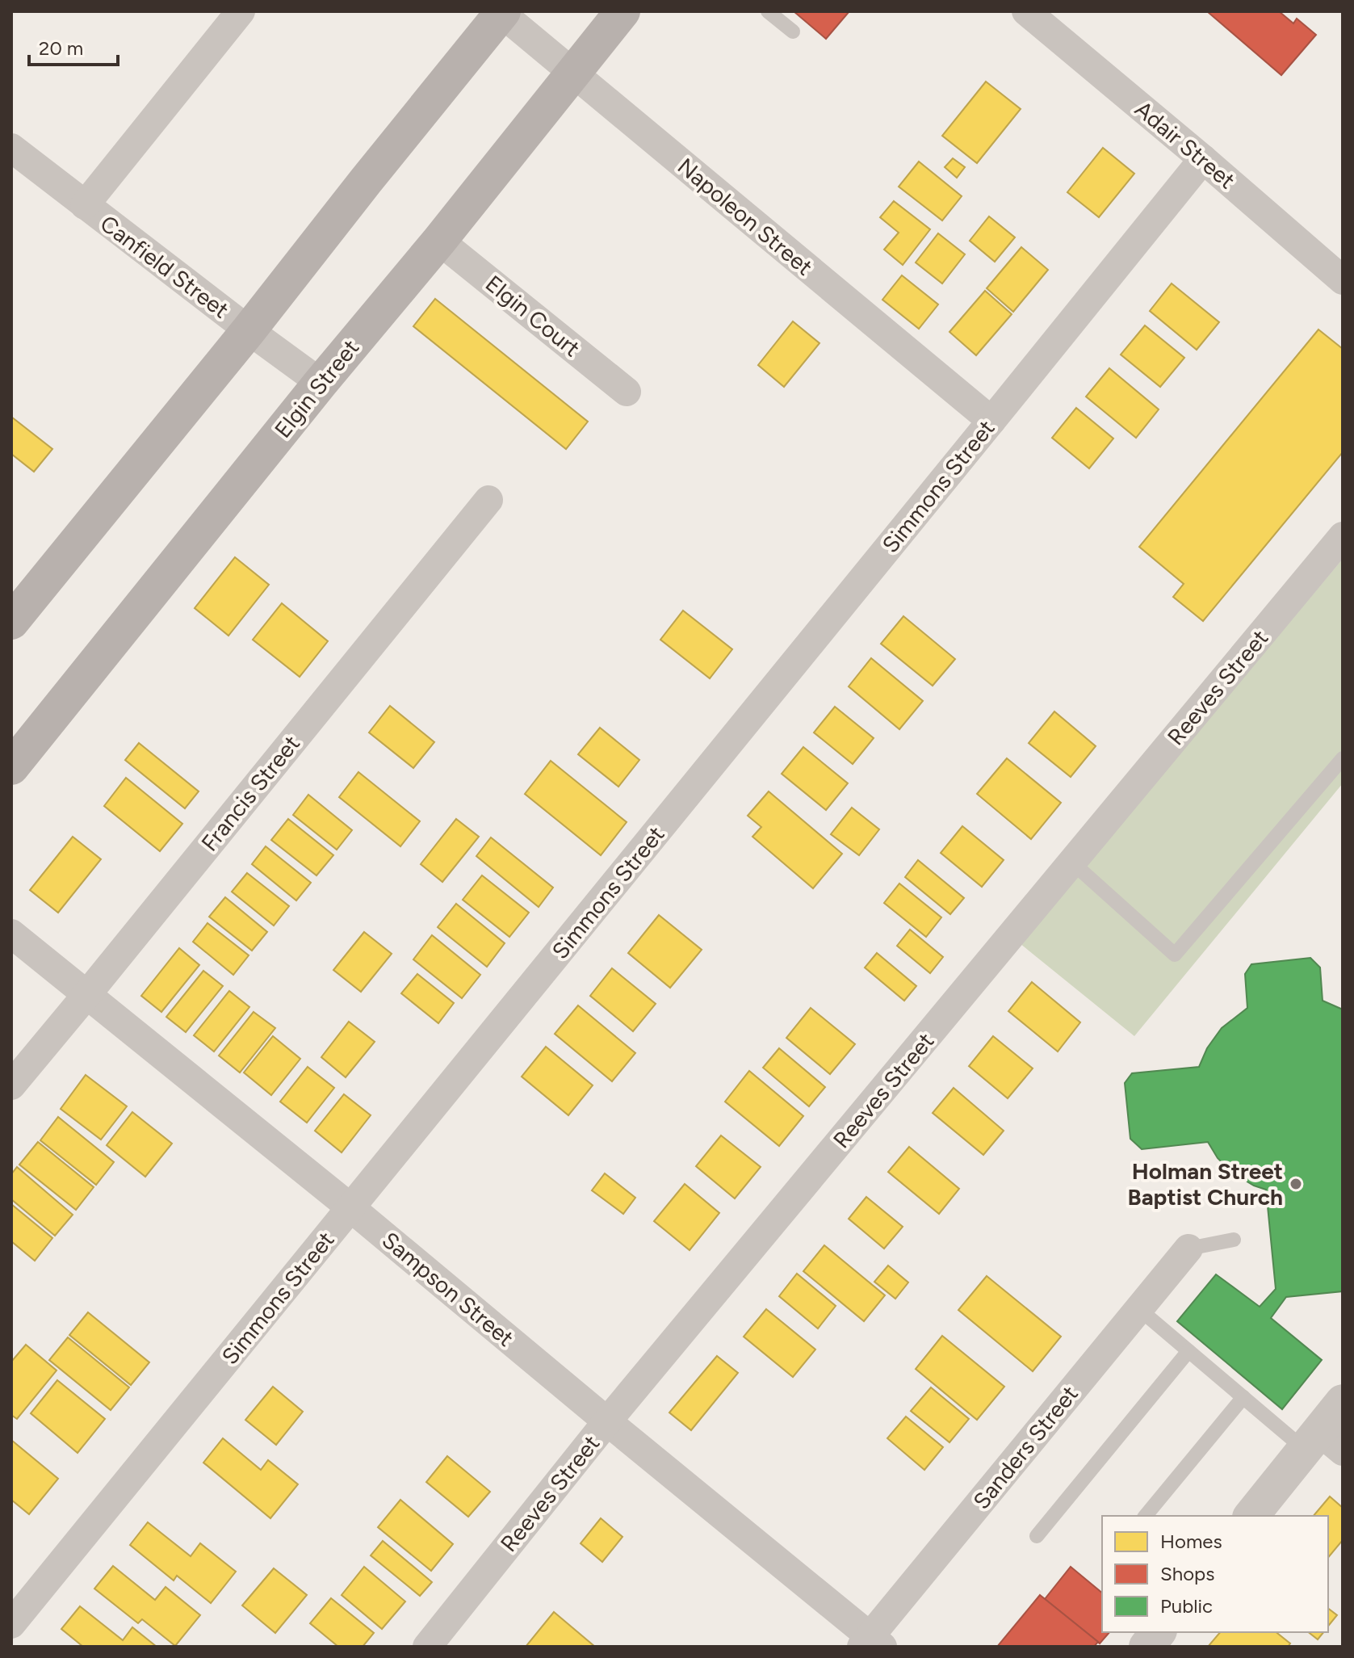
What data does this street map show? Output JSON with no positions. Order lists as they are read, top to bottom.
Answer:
{
  "streets": {
    "main road": ["Elgin Street"],
    "street": [
      "Adair Street",
      "Napoleon Street",
      "Canfield Street",
      "Elgin Court",
      "Simmons Street",
      "Reeves Street",
      "Francis Street",
      "Sampson Street",
      "Sanders Street"
    ]
  },
  "crossings": [
    ["Adair Street", "Simmons Street"],
    ["Napoleon Street", "Elgin Street"],
    ["Napoleon Street", "Simmons Street"],
    ["Canfield Street", "Elgin Street"],
    ["Elgin Court", "Elgin Street"],
    ["Simmons Street", "Sampson Street"],
    ["Reeves Street", "Sampson Street"],
    ["Francis Street", "Sampson Street"],
    ["Sampson Street", "Sanders Street"]
  ],
  "places": ["Holman Street Baptist Church"],
  "legend": ["Homes", "Shops", "Public"],
  "scale_bar": "20 m"
}
